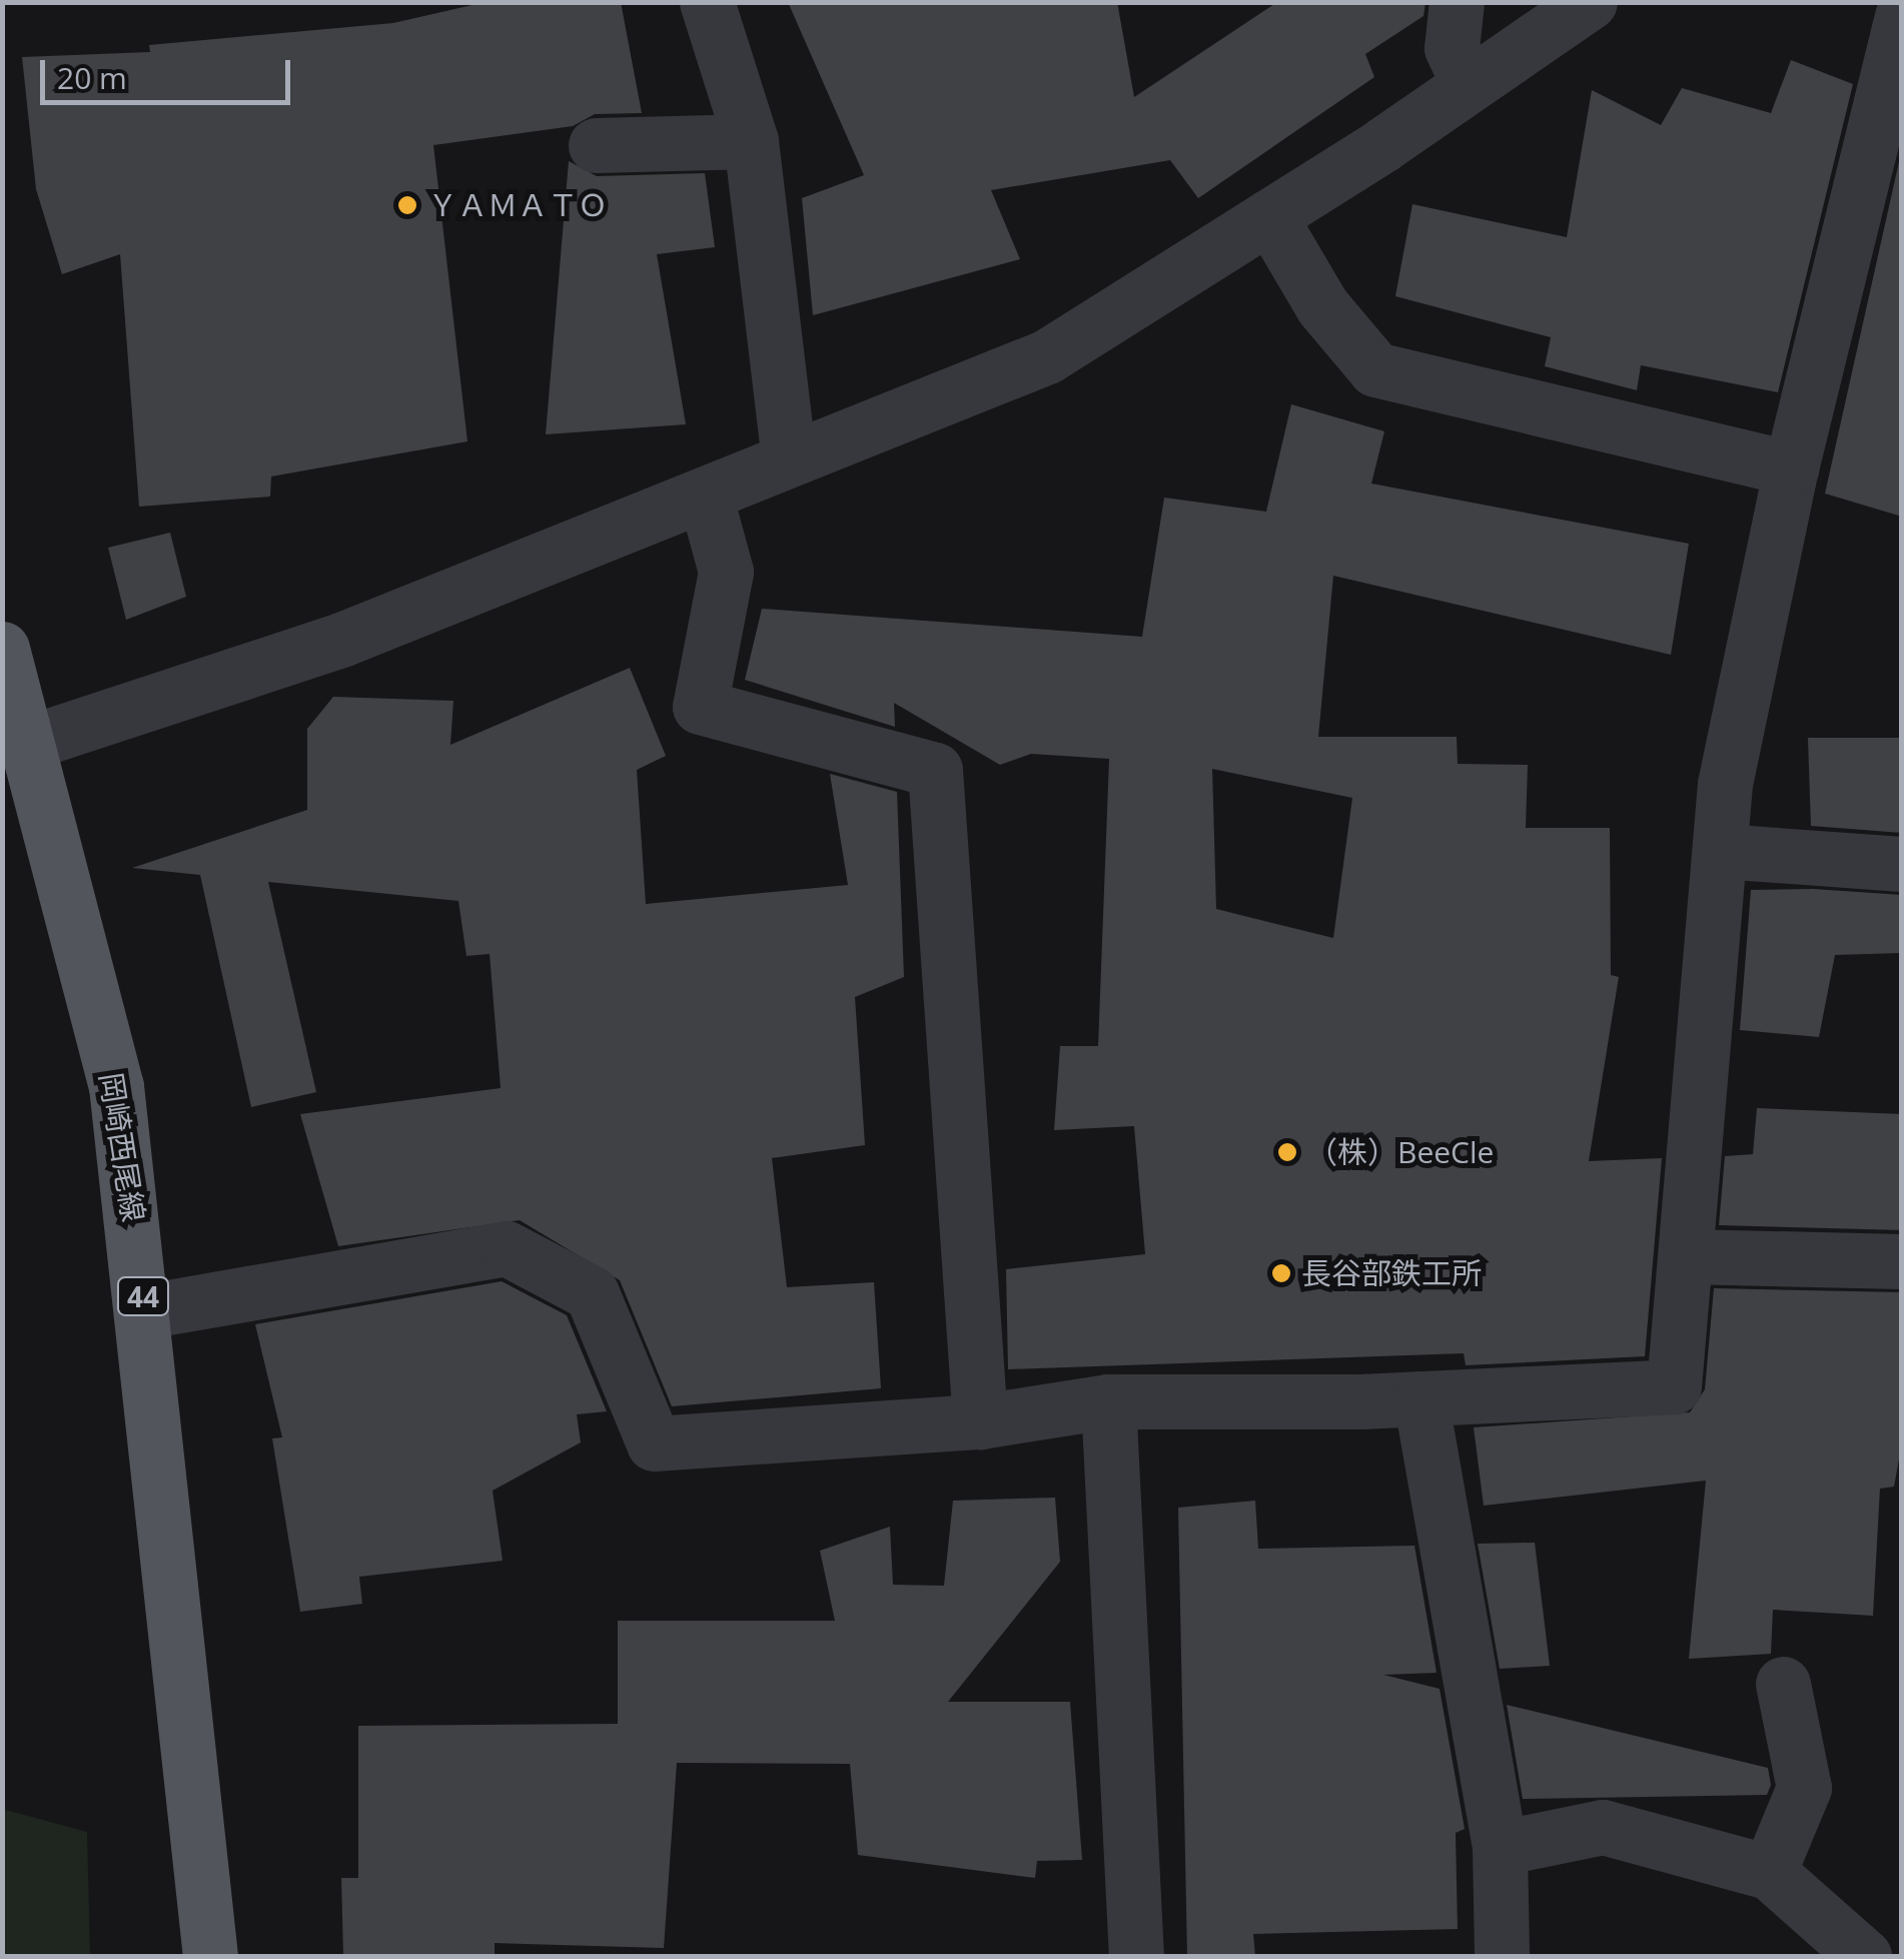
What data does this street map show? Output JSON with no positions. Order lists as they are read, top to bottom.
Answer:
{
  "streets": {
    "main road": ["岡崎西尾線", "44"]
  },
  "places": ["ＹＡＭＡＴＯ", "（株）BeeCle", "長谷部鉄工所"],
  "scale_bar": "20 m"
}
